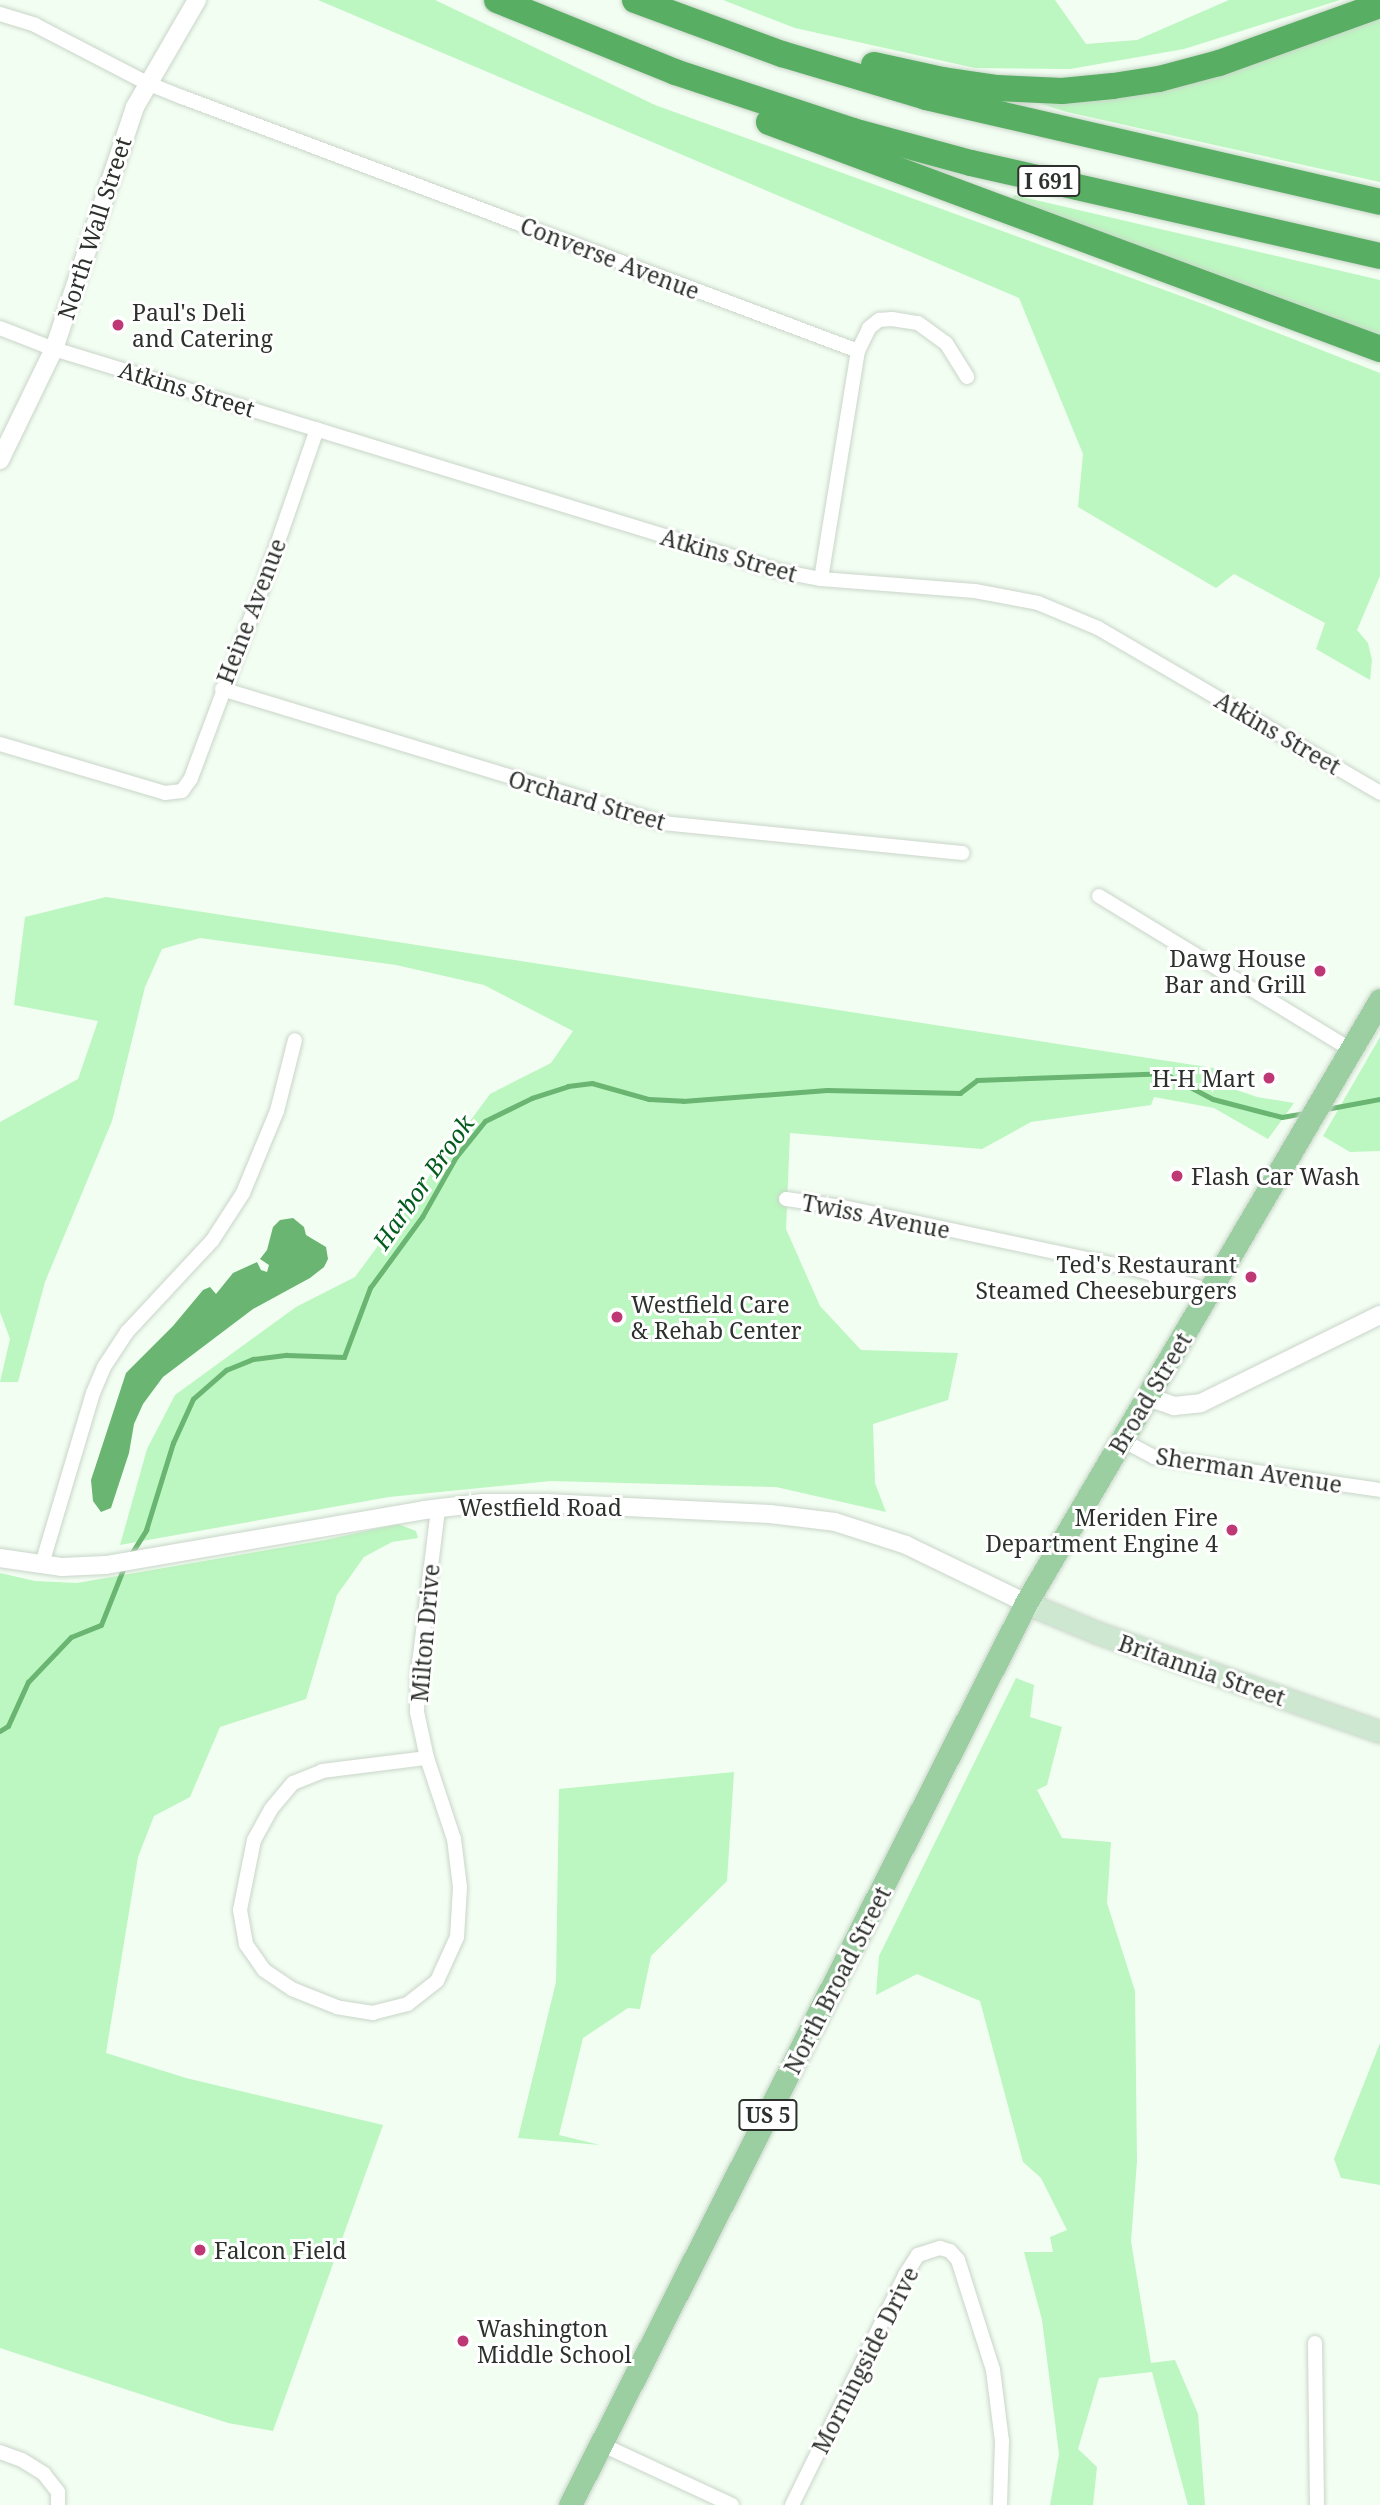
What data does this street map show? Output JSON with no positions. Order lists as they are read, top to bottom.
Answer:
{
  "streets": {
    "highway": ["I 691"],
    "main road": [
      "Broad Street",
      "Britannia Street",
      "North Broad Street",
      "US 5"
    ],
    "street": [
      "North Wall Street",
      "Converse Avenue",
      "Atkins Street",
      "Heine Avenue",
      "Orchard Street",
      "Twiss Avenue",
      "Sherman Avenue",
      "Westfield Road",
      "Milton Drive",
      "Morningside Drive"
    ]
  },
  "crossings": [
    ["North Wall Street", "Converse Avenue"],
    ["North Wall Street", "Atkins Street"],
    ["Atkins Street", "Heine Avenue"],
    ["Heine Avenue", "Orchard Street"],
    ["Twiss Avenue", "Broad Street"],
    ["Broad Street", "Sherman Avenue"],
    ["Broad Street", "Westfield Road"],
    ["Broad Street", "Britannia Street"],
    ["Broad Street", "North Broad Street"],
    ["Westfield Road", "Milton Drive"],
    ["Westfield Road", "Britannia Street"],
    ["Westfield Road", "North Broad Street"],
    ["Britannia Street", "North Broad Street"]
  ],
  "water": ["Harbor Brook"],
  "places": [
    "Paul's Deli and Catering",
    "Dawg House Bar and Grill",
    "H-H Mart",
    "Flash Car Wash",
    "Ted's Restaurant Steamed Cheeseburgers",
    "Westfield Care & Rehab Center",
    "Meriden Fire Department Engine 4",
    "Falcon Field",
    "Washington Middle School"
  ]
}
